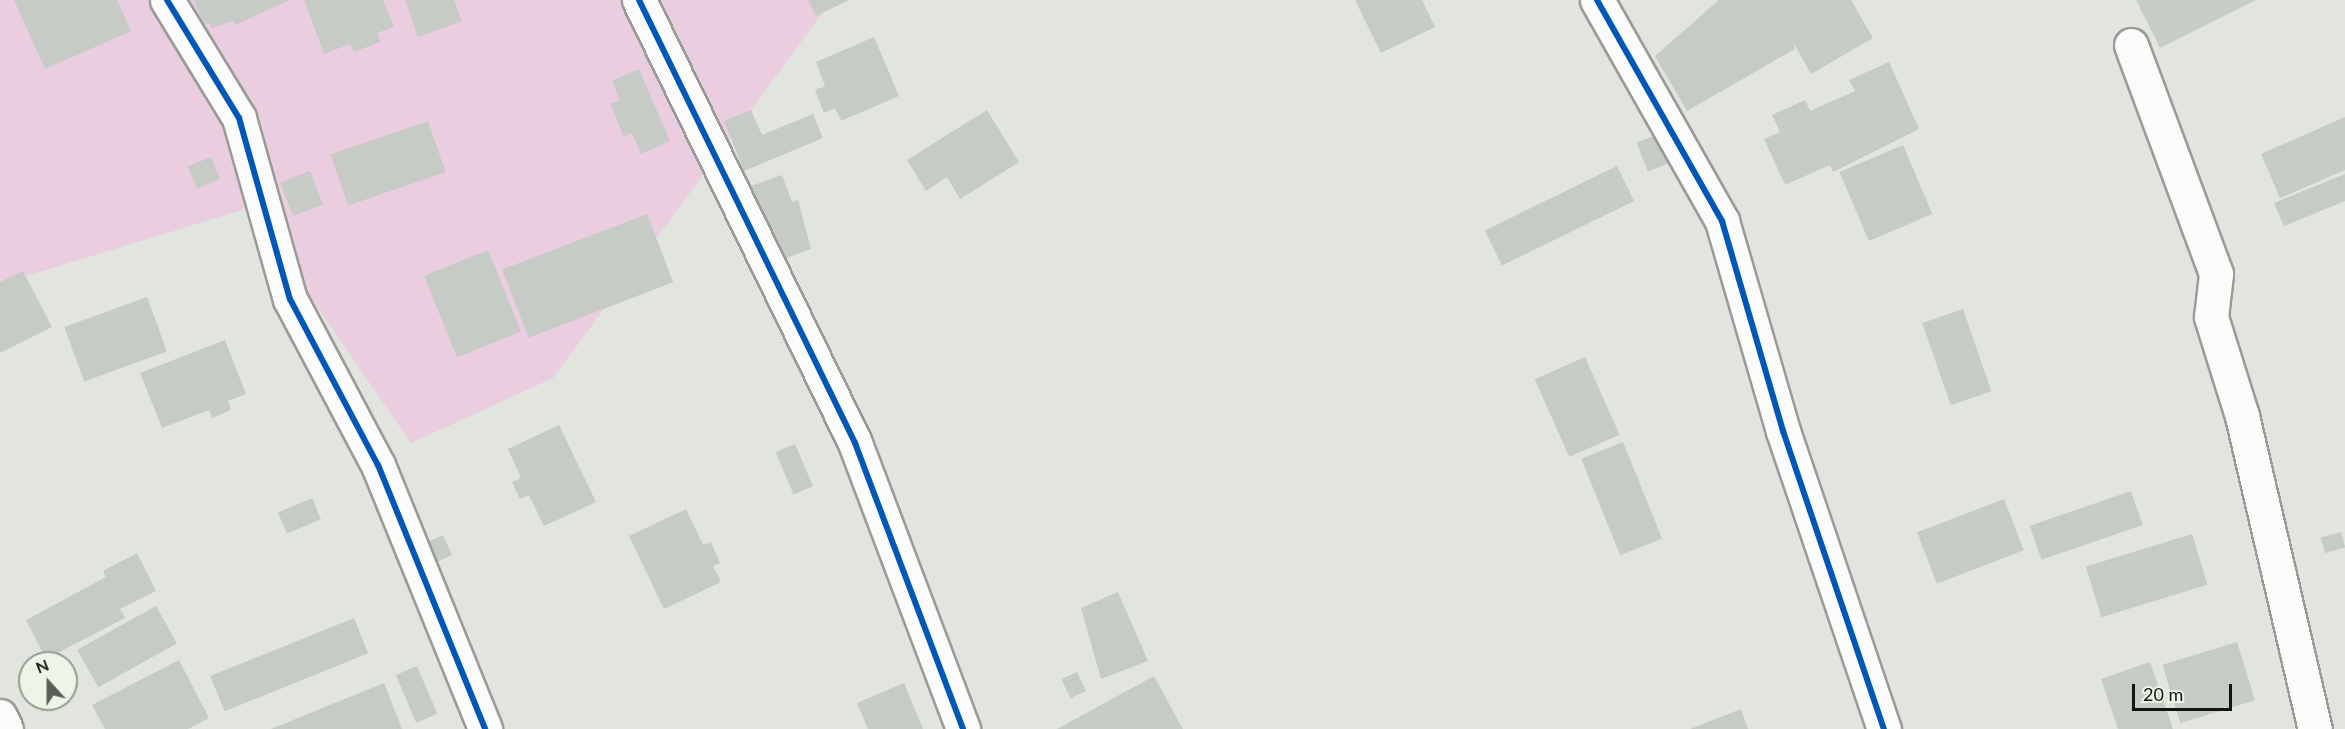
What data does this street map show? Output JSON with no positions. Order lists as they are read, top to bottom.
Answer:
{
  "scale_bar": "20 m",
  "north": "top"
}
